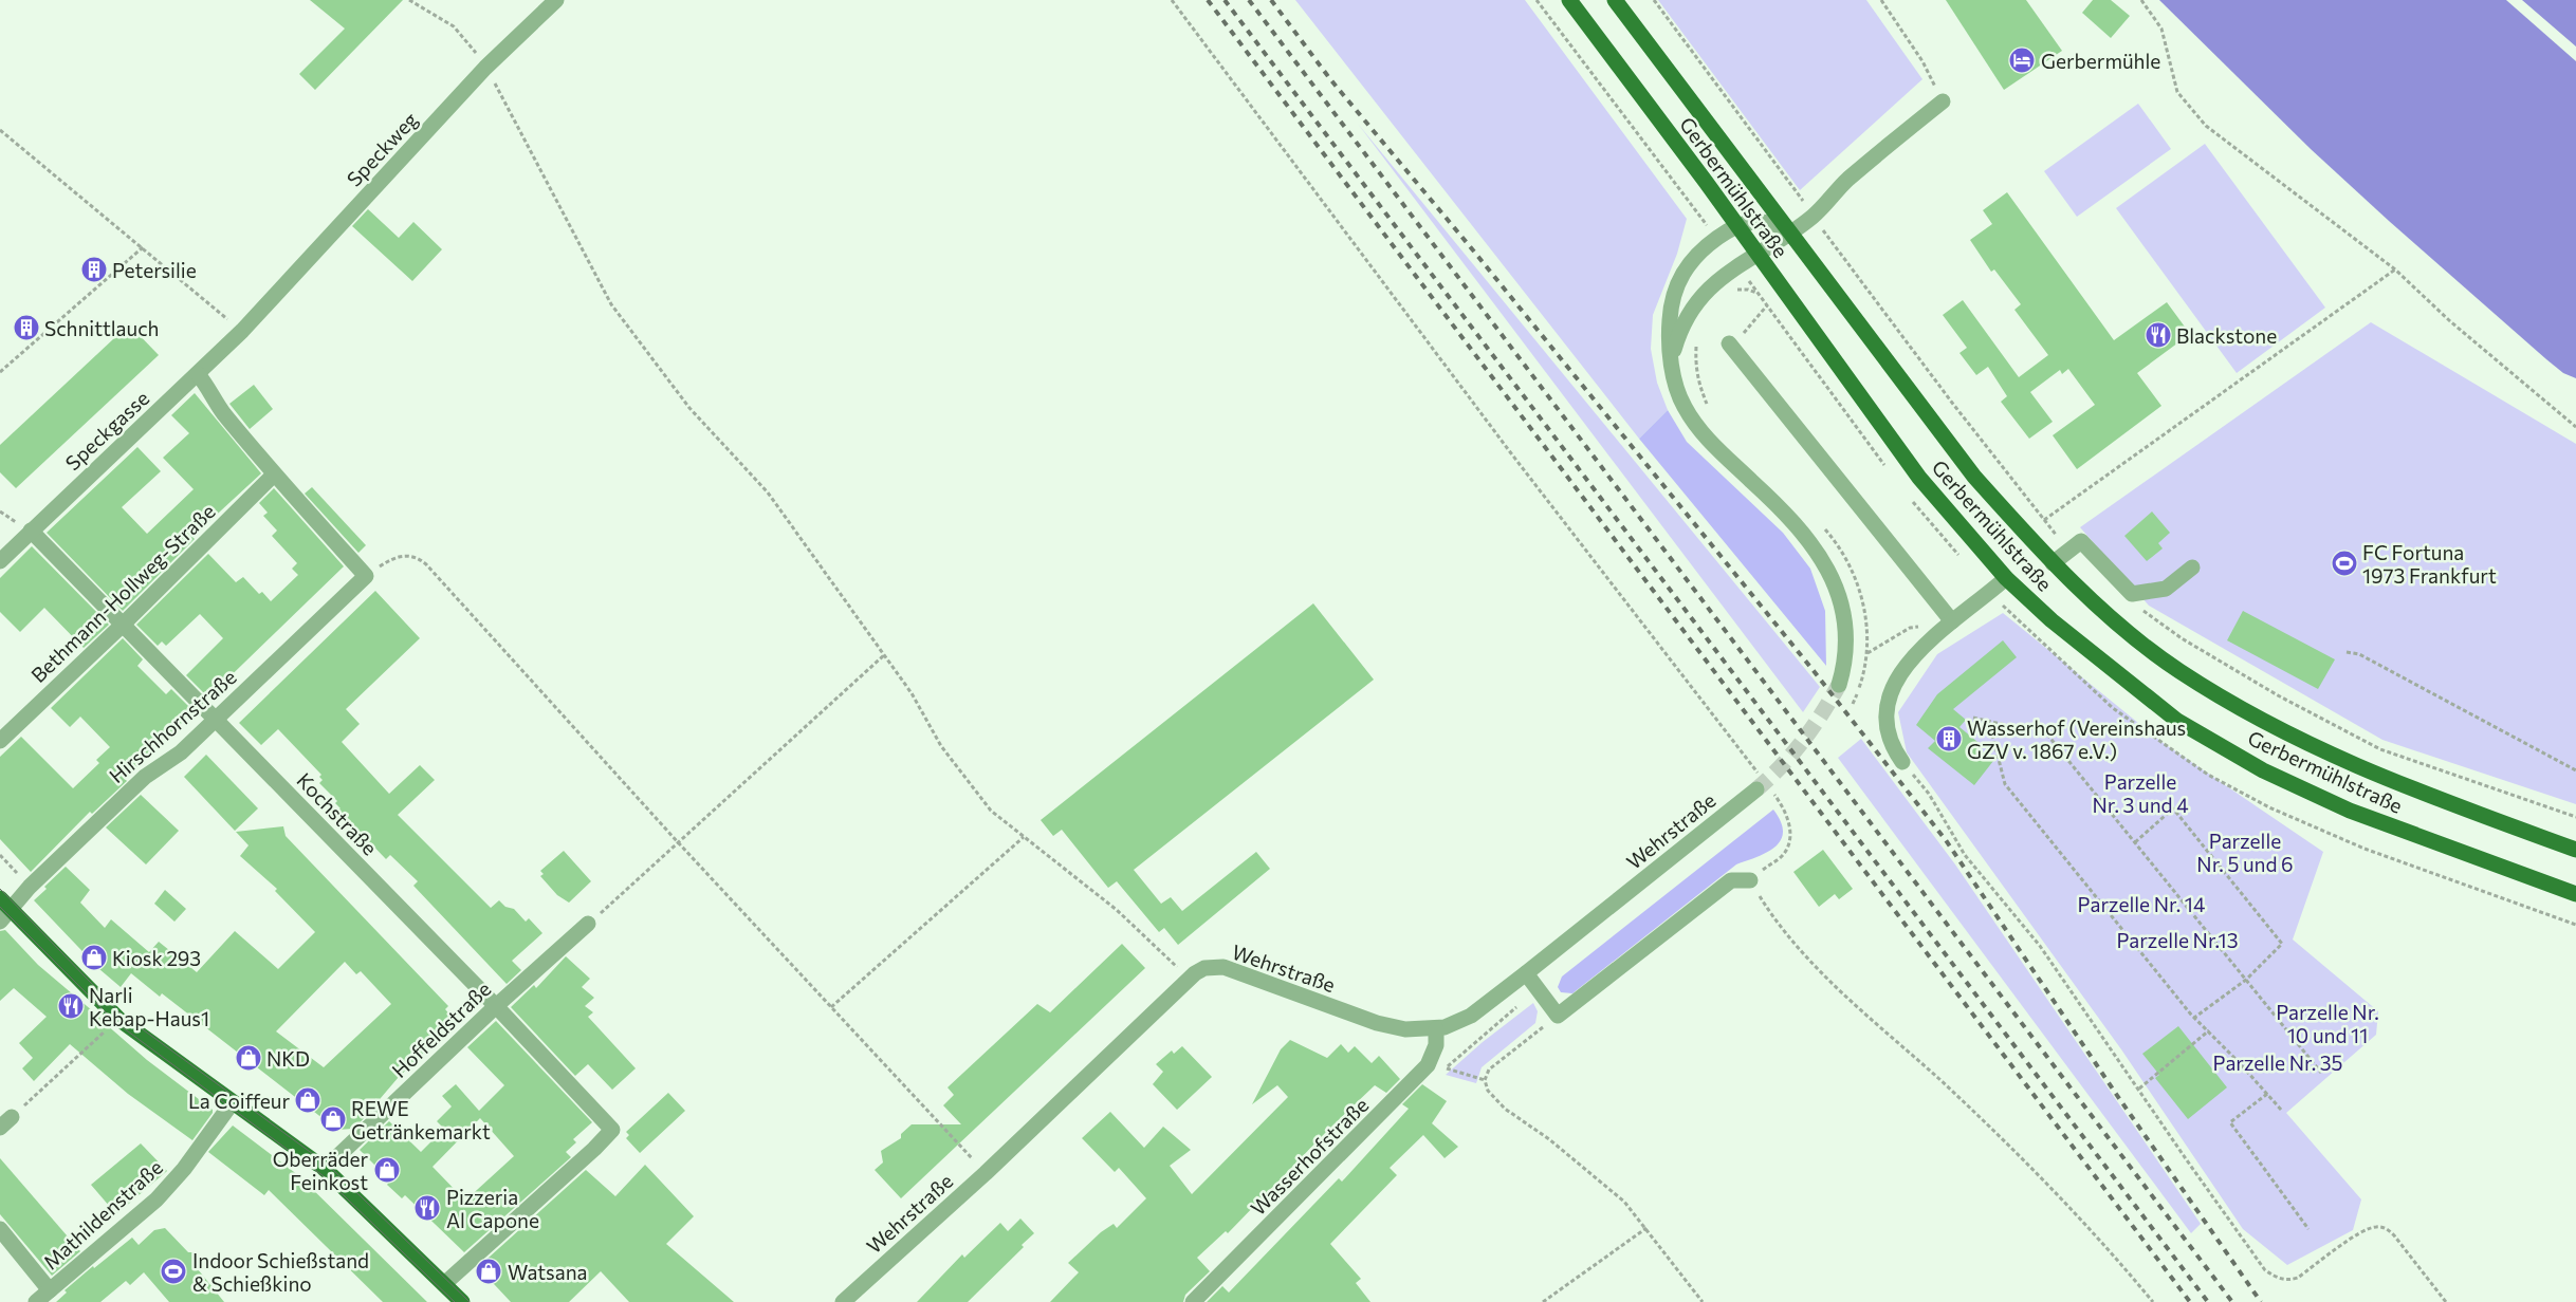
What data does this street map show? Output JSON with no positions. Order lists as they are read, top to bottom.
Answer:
{
  "streets": {
    "main road": ["Gerbermühlstraße"],
    "street": [
      "Speckweg",
      "Speckgasse",
      "Bethmann-Hollweg-Straße",
      "Hirschhornstraße",
      "Kochstraße",
      "Wehrstraße",
      "Hoffeldstraße",
      "Wasserhofstraße",
      "Mathildenstraße"
    ]
  },
  "crossings": [
    ["Speckweg", "Speckgasse"],
    ["Speckgasse", "Kochstraße"],
    ["Bethmann-Hollweg-Straße", "Kochstraße"],
    ["Hirschhornstraße", "Kochstraße"],
    ["Kochstraße", "Hoffeldstraße"],
    ["Wehrstraße", "Wasserhofstraße"]
  ],
  "parks": [
    "Parzelle Nr. 3 und 4",
    "Parzelle Nr. 5 und 6",
    "Parzelle Nr. 14",
    "Parzelle Nr.13",
    "Parzelle Nr. 10 und 11",
    "Parzelle Nr. 35"
  ],
  "places": {
    "hotel": ["Gerbermühle"],
    "building": ["Petersilie", "Schnittlauch", "Wasserhof (Vereinshaus GZV v. 1867 e.V.)"],
    "restaurant": ["Blackstone", "Narli Kebap-Haus1", "Pizzeria Al Capone"],
    "sports": ["FC Fortuna 1973 Frankfurt", "Indoor Schießstand & Schießkino"],
    "shop": [
      "Kiosk 293",
      "NKD",
      "La Coiffeur",
      "REWE Getränkemarkt",
      "Oberräder Feinkost",
      "Watsana"
    ]
  }
}
